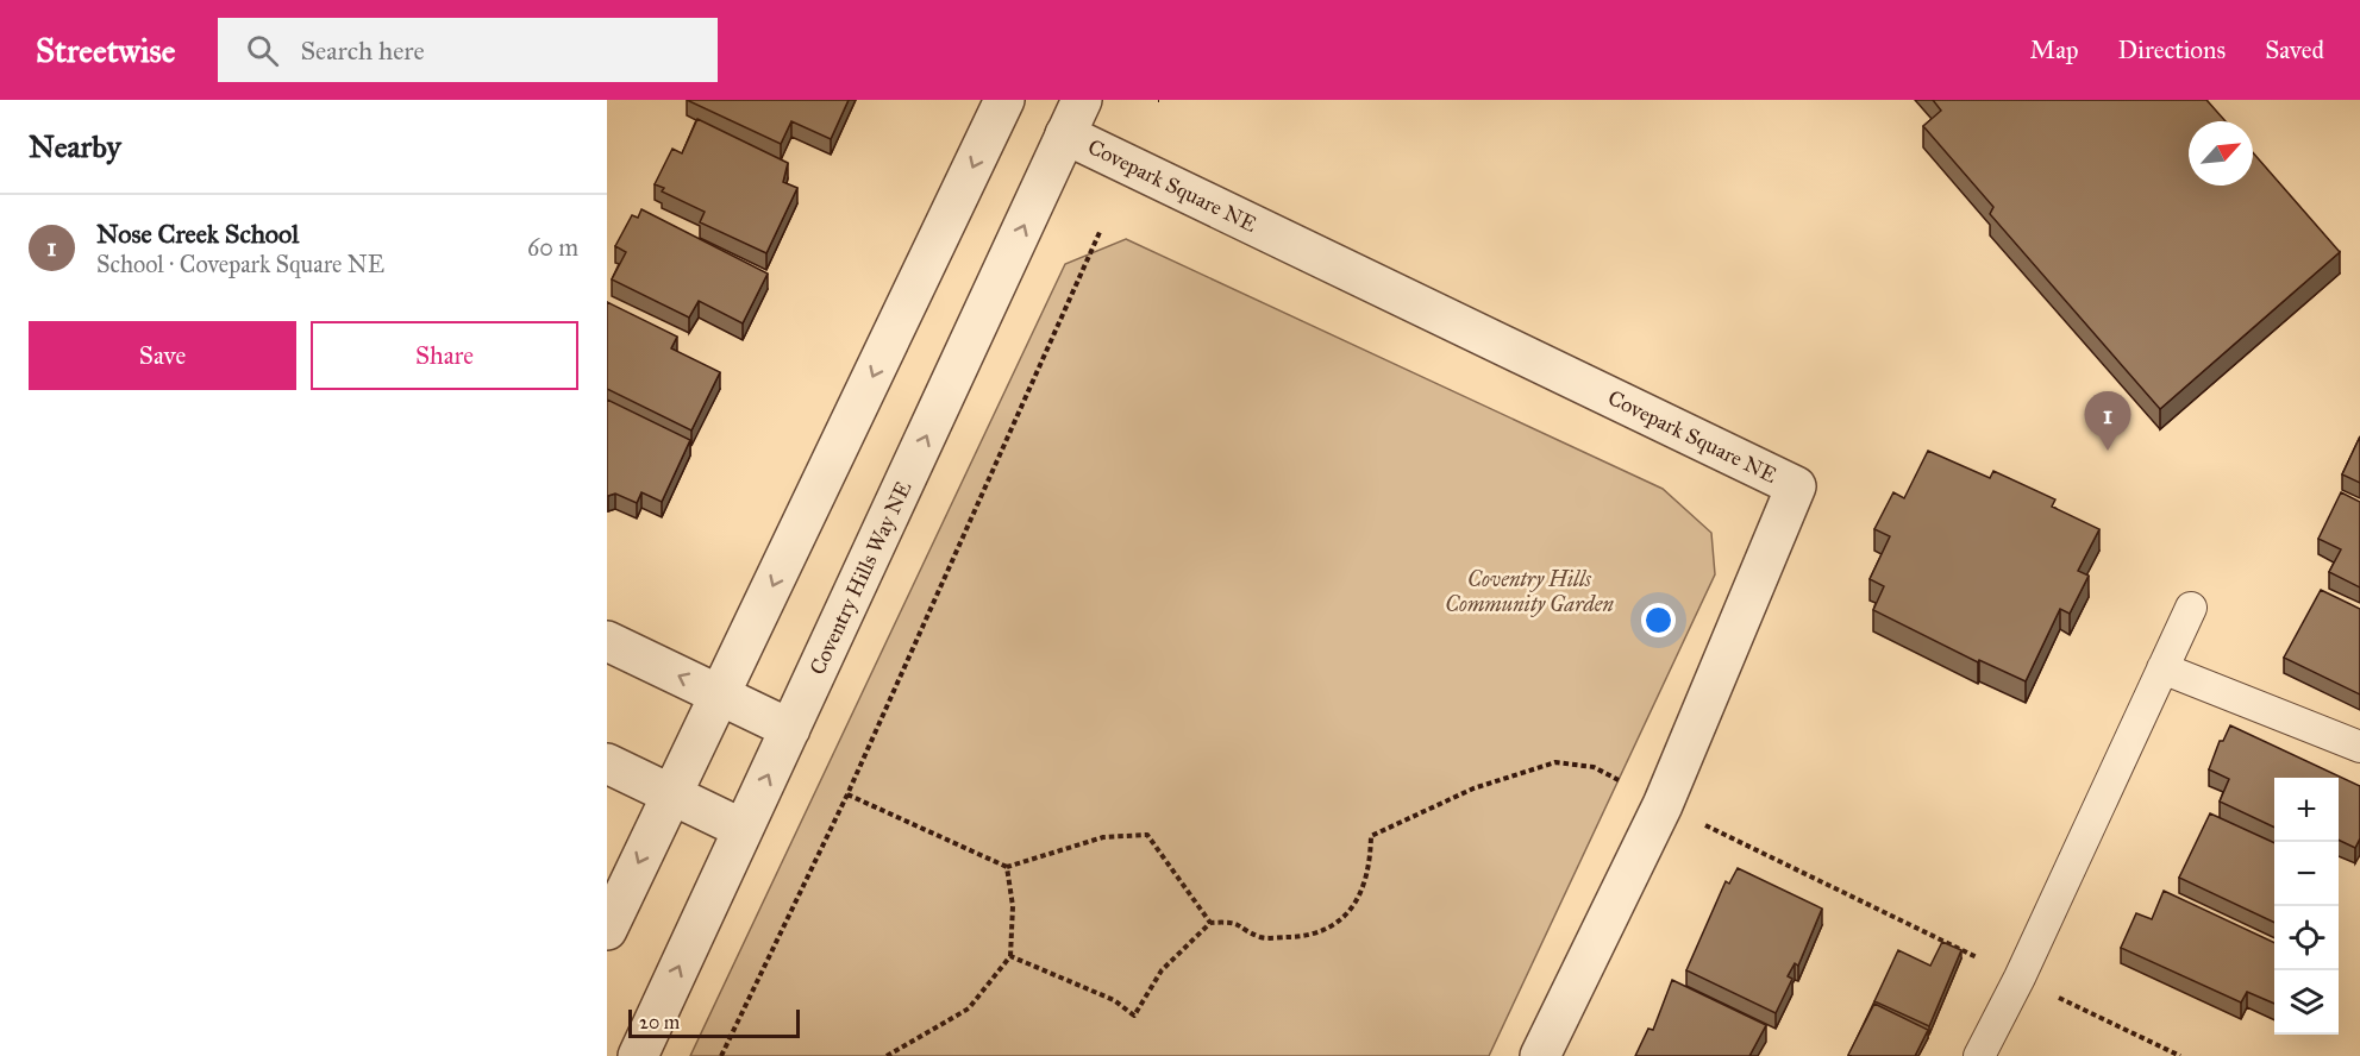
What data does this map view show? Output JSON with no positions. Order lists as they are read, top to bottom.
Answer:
{
  "streets": {
    "street": ["Covepark Square NE", "Coventry Hills Way NE"]
  },
  "crossings": [
    ["Covepark Square NE", "Coventry Hills Way NE"]
  ],
  "parks": ["Coventry Hills Community Garden"],
  "scale_bar": "20 m",
  "north": "top right",
  "page": {
    "header": "Streetwise",
    "search": "Search here",
    "nav": ["Map", "Directions", "Saved"],
    "heading": "Nearby",
    "list": [
      {
        "mark": "1",
        "name": "Nose Creek School",
        "note": "School · Covepark Square NE",
        "value": "60 m"
      }
    ],
    "buttons": ["Save", "Share"],
    "pins": "1",
    "map_buttons": ["+", "−"],
    "scale": "20 m"
  }
}
